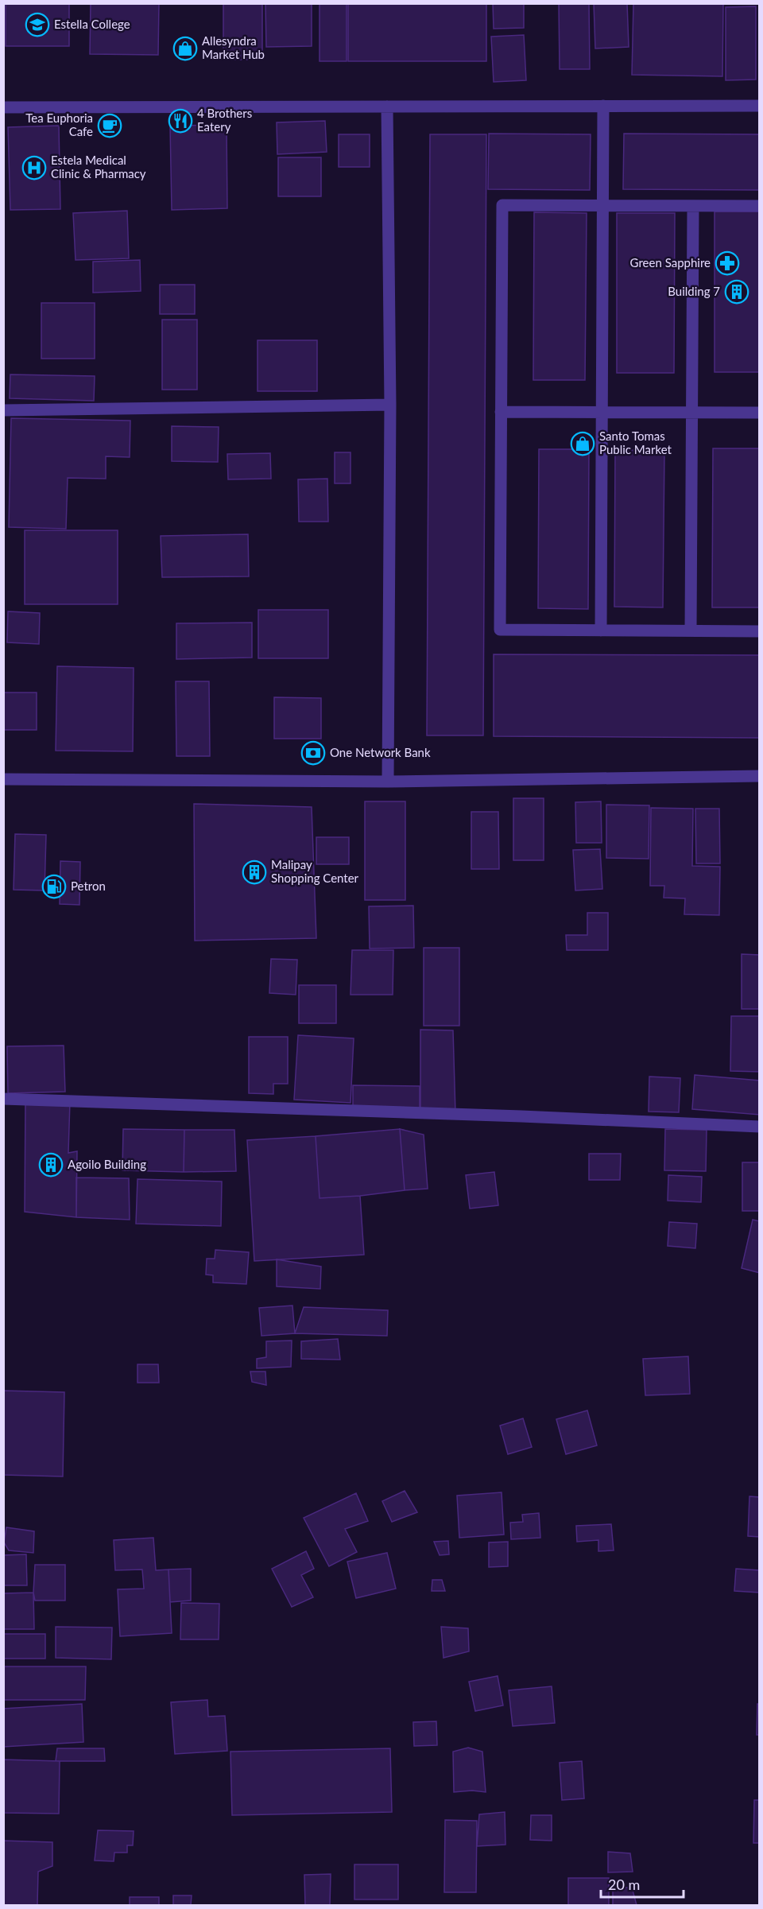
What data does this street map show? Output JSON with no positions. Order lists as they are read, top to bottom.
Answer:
{
  "places": {
    "school or university": ["Estella College"],
    "shop": ["Allesyndra Market Hub", "Santo Tomas Public Market"],
    "restaurant": ["4 Brothers Eatery"],
    "cafe": ["Tea Euphoria Cafe"],
    "hospital": ["Estela Medical Clinic & Pharmacy"],
    "pharmacy": ["Green Sapphire"],
    "building": ["Building 7", "Malipay Shopping Center", "Agoilo Building"],
    "bank": ["One Network Bank"],
    "fuel station": ["Petron"]
  },
  "scale_bar": "20 m"
}
